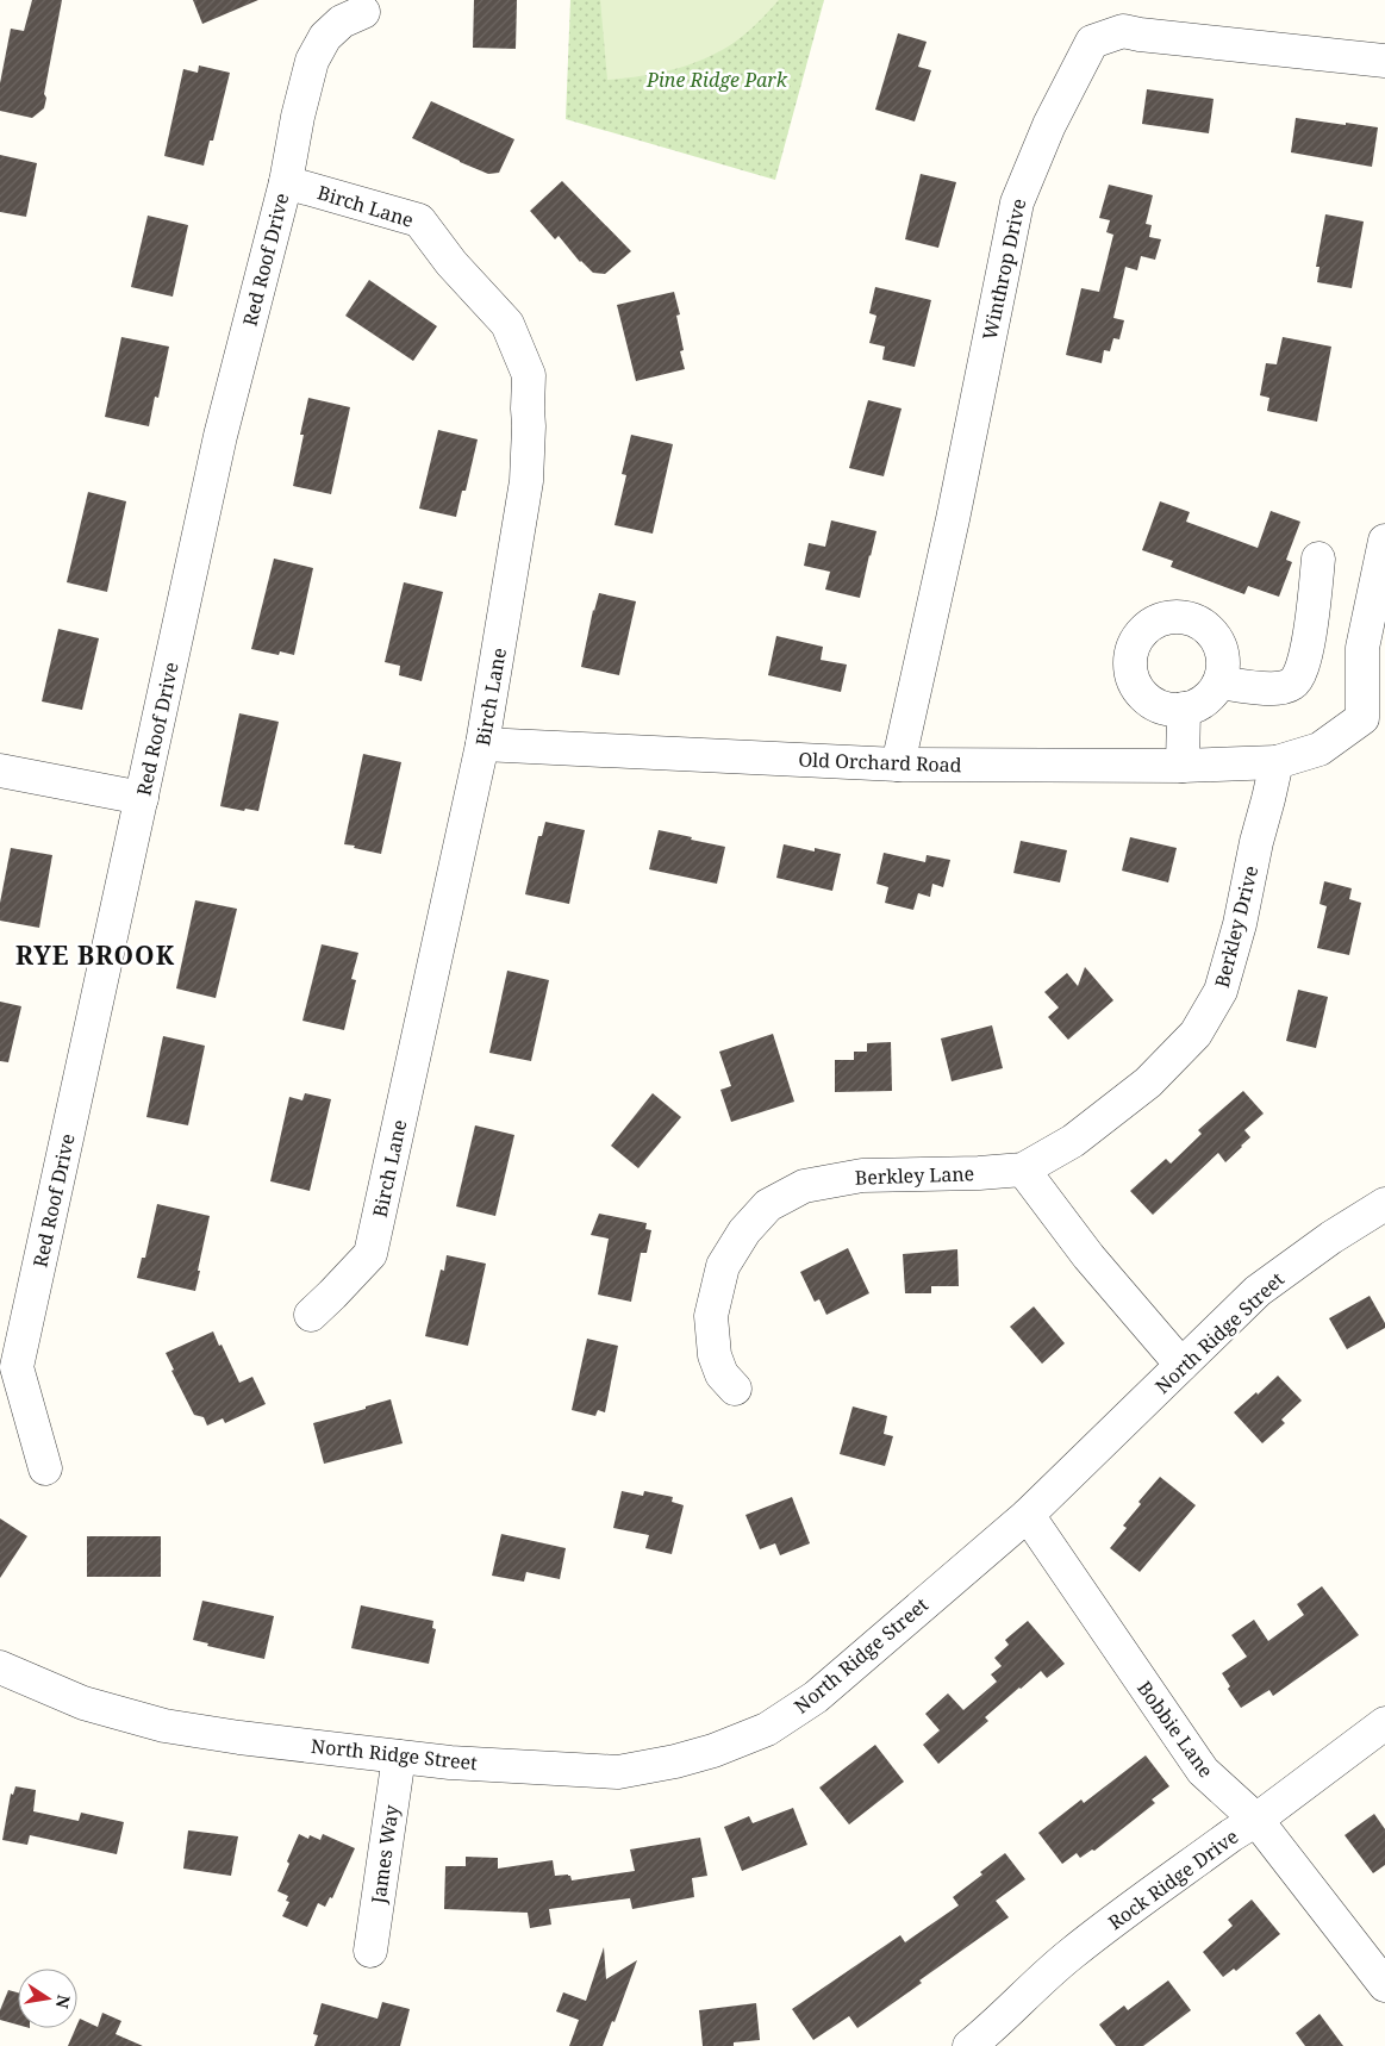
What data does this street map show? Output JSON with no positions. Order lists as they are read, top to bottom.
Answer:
{
  "streets": {
    "street": [
      "Birch Lane",
      "Red Roof Drive",
      "Winthrop Drive",
      "Old Orchard Road",
      "Berkley Drive",
      "Berkley Lane",
      "North Ridge Street",
      "Bobbie Lane",
      "James Way",
      "Rock Ridge Drive"
    ]
  },
  "crossings": [
    ["Birch Lane", "Red Roof Drive"],
    ["Birch Lane", "Old Orchard Road"],
    ["Winthrop Drive", "Old Orchard Road"],
    ["Old Orchard Road", "Berkley Drive"],
    ["Berkley Drive", "Berkley Lane"],
    ["North Ridge Street", "Bobbie Lane"],
    ["North Ridge Street", "James Way"],
    ["Bobbie Lane", "Rock Ridge Drive"]
  ],
  "districts": ["RYE BROOK"],
  "parks": ["Pine Ridge Park"],
  "north": "right"
}
